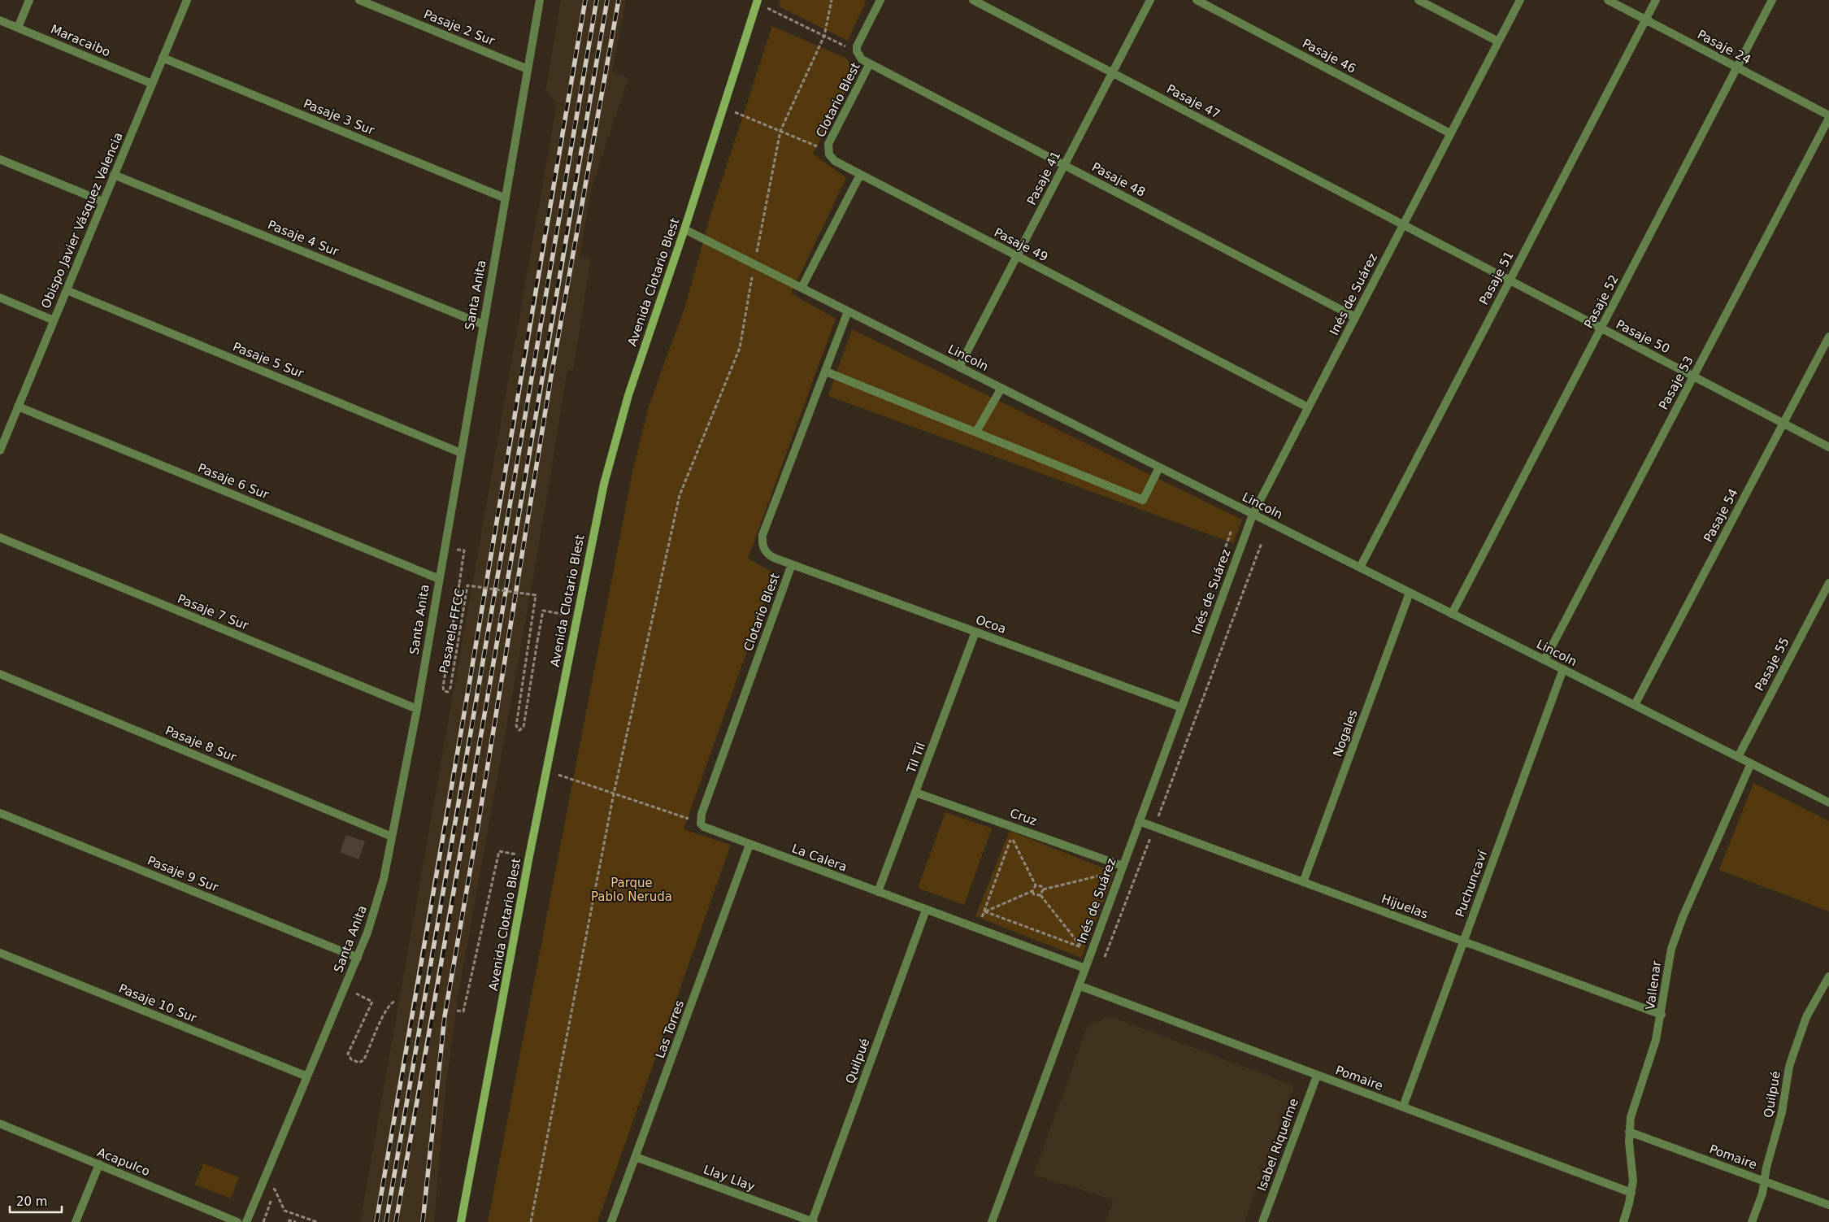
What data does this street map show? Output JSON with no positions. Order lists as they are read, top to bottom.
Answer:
{
  "streets": {
    "main road": ["Avenida Clotario Blest"],
    "street": [
      "Pasaje 2 Sur",
      "Maracaibo",
      "Pasaje 24",
      "Pasaje 46",
      "Clotario Blest",
      "Pasaje 47",
      "Pasaje 3 Sur",
      "Pasaje 41",
      "Pasaje 48",
      "Obispo Javier Vásquez Valencia",
      "Pasaje 4 Sur",
      "Pasaje 49",
      "Pasaje 51",
      "Inés de Suárez",
      "Santa Anita",
      "Pasaje 52",
      "Pasaje 50",
      "Lincoln",
      "Pasaje 5 Sur",
      "Pasaje 53",
      "Pasaje 6 Sur",
      "Pasaje 54",
      "Pasaje 7 Sur",
      "Ocoa",
      "Pasaje 55",
      "Nogales",
      "Pasaje 8 Sur",
      "Til Til",
      "Cruz",
      "La Calera",
      "Pasaje 9 Sur",
      "Puchuncaví",
      "Hijuelas",
      "Vallenar",
      "Pasaje 10 Sur",
      "Las Torres",
      "Quilpué",
      "Pomaire",
      "Isabel Riquelme",
      "Acapulco",
      "Llay Llay"
    ],
    "path": ["Pasarela FFCC"]
  },
  "crossings": [
    ["Pasaje 2 Sur", "Santa Anita"],
    ["Maracaibo", "Obispo Javier Vásquez Valencia"],
    ["Pasaje 24", "Pasaje 51"],
    ["Pasaje 24", "Pasaje 52"],
    ["Pasaje 24", "Pasaje 53"],
    ["Pasaje 46", "Inés de Suárez"],
    ["Clotario Blest", "Pasaje 48"],
    ["Clotario Blest", "Pasaje 49"],
    ["Clotario Blest", "Lincoln"],
    ["Clotario Blest", "Ocoa"],
    ["Clotario Blest", "La Calera"],
    ["Pasaje 47", "Pasaje 41"],
    ["Pasaje 47", "Inés de Suárez"],
    ["Pasaje 47", "Pasaje 50"],
    ["Pasaje 3 Sur", "Obispo Javier Vásquez Valencia"],
    ["Pasaje 3 Sur", "Santa Anita"],
    ["Pasaje 41", "Pasaje 48"],
    ["Pasaje 41", "Pasaje 49"],
    ["Pasaje 41", "Lincoln"],
    ["Pasaje 48", "Inés de Suárez"],
    ["Obispo Javier Vásquez Valencia", "Pasaje 4 Sur"],
    ["Obispo Javier Vásquez Valencia", "Pasaje 5 Sur"],
    ["Obispo Javier Vásquez Valencia", "Pasaje 6 Sur"],
    ["Pasaje 4 Sur", "Santa Anita"],
    ["Pasaje 49", "Inés de Suárez"],
    ["Pasaje 51", "Pasaje 50"],
    ["Pasaje 51", "Lincoln"],
    ["Avenida Clotario Blest", "Lincoln"],
    ["Avenida Clotario Blest", "Pasarela FFCC"],
    ["Inés de Suárez", "Pasaje 50"],
    ["Inés de Suárez", "Lincoln"],
    ["Inés de Suárez", "Ocoa"],
    ["Inés de Suárez", "Cruz"],
    ["Inés de Suárez", "La Calera"],
    ["Inés de Suárez", "Hijuelas"],
    ["Inés de Suárez", "Pomaire"],
    ["Santa Anita", "Pasaje 5 Sur"],
    ["Santa Anita", "Pasaje 6 Sur"],
    ["Santa Anita", "Pasaje 7 Sur"],
    ["Santa Anita", "Pasarela FFCC"],
    ["Santa Anita", "Pasaje 8 Sur"],
    ["Santa Anita", "Pasaje 9 Sur"],
    ["Santa Anita", "Pasaje 10 Sur"],
    ["Pasaje 52", "Pasaje 50"],
    ["Pasaje 52", "Lincoln"],
    ["Pasaje 50", "Pasaje 53"],
    ["Pasaje 50", "Pasaje 54"],
    ["Lincoln", "Pasaje 53"],
    ["Lincoln", "Pasaje 54"],
    ["Lincoln", "Pasaje 55"],
    ["Lincoln", "Nogales"],
    ["Lincoln", "Puchuncaví"],
    ["Lincoln", "Vallenar"],
    ["Ocoa", "Til Til"],
    ["Nogales", "Hijuelas"],
    ["Til Til", "Cruz"],
    ["Til Til", "La Calera"],
    ["La Calera", "Las Torres"],
    ["La Calera", "Quilpué"],
    ["Puchuncaví", "Hijuelas"],
    ["Puchuncaví", "Pomaire"],
    ["Hijuelas", "Vallenar"],
    ["Vallenar", "Pomaire"],
    ["Las Torres", "Llay Llay"],
    ["Quilpué", "Pomaire"],
    ["Quilpué", "Llay Llay"],
    ["Pomaire", "Isabel Riquelme"]
  ],
  "parks": ["Parque Pablo Neruda"],
  "scale_bar": "20 m"
}
